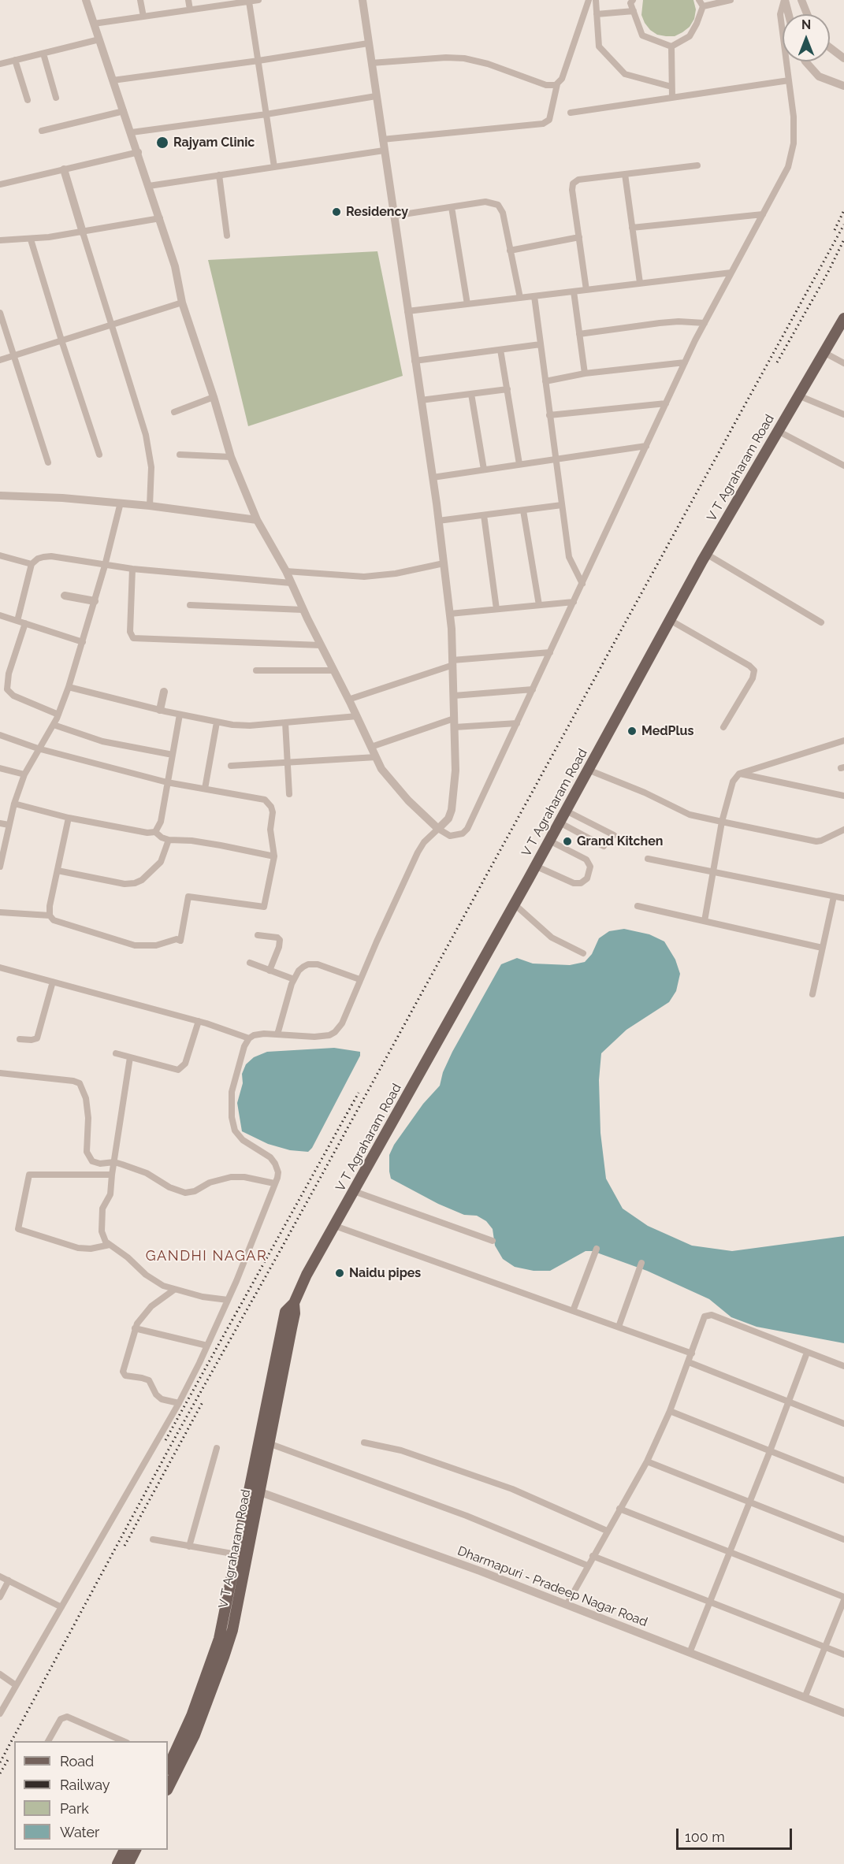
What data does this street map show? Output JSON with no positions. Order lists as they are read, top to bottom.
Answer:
{
  "streets": {
    "main road": ["V T Agraharam Road"],
    "street": ["Dharmapuri - Pradeep Nagar Road"]
  },
  "crossings": [
    ["V T Agraharam Road", "Dharmapuri - Pradeep Nagar Road"]
  ],
  "districts": ["GANDHI NAGAR"],
  "places": [
    "Rajyam Clinic",
    "Residency",
    "MedPlus",
    "Grand Kitchen",
    "Naidu pipes"
  ],
  "legend": [
    "Road",
    "Railway",
    "Park",
    "Water"
  ],
  "scale_bar": "100 m",
  "north": "top"
}
